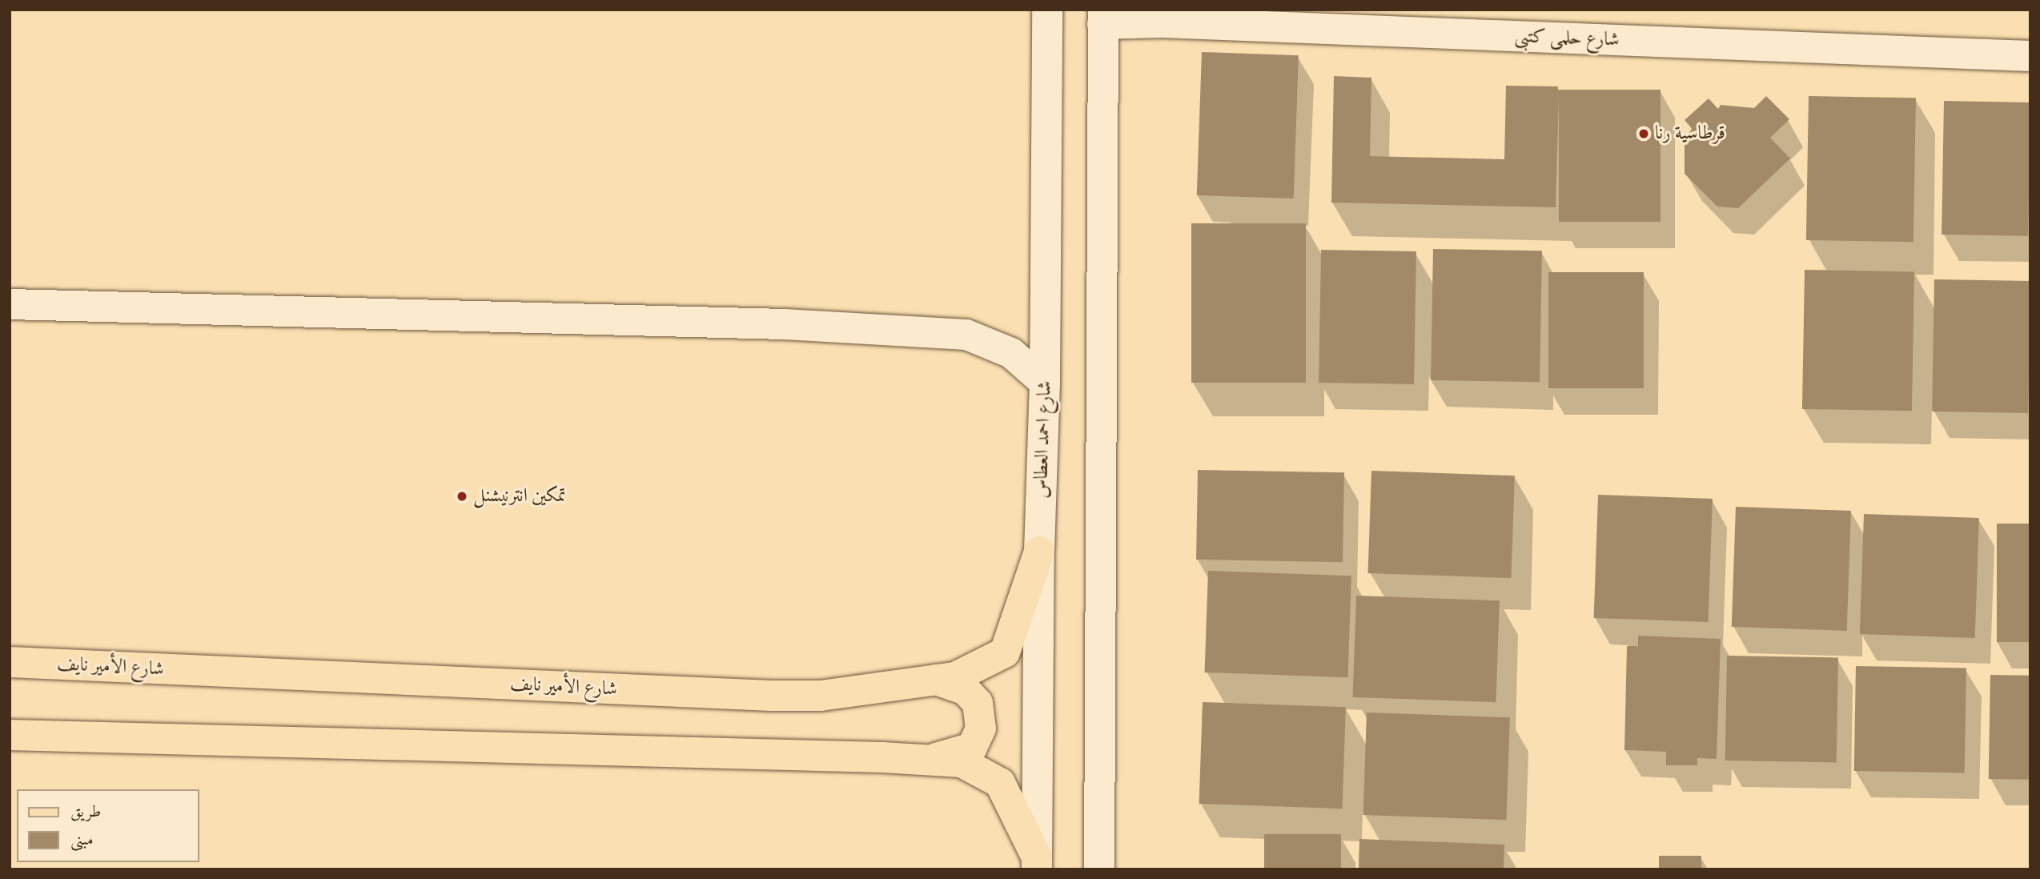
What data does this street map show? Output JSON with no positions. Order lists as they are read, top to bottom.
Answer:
{
  "streets": {
    "main road": ["شارع الأمير نايف"],
    "street": ["شارع حلمى كتبى", "شارع احمد العطاس"]
  },
  "crossings": [
    ["شارع احمد العطاس", "شارع الأمير نايف"]
  ],
  "places": ["قرطاسية رنا", "تمكين انترنیشنل"],
  "legend": ["طريق", "مبنى"]
}
